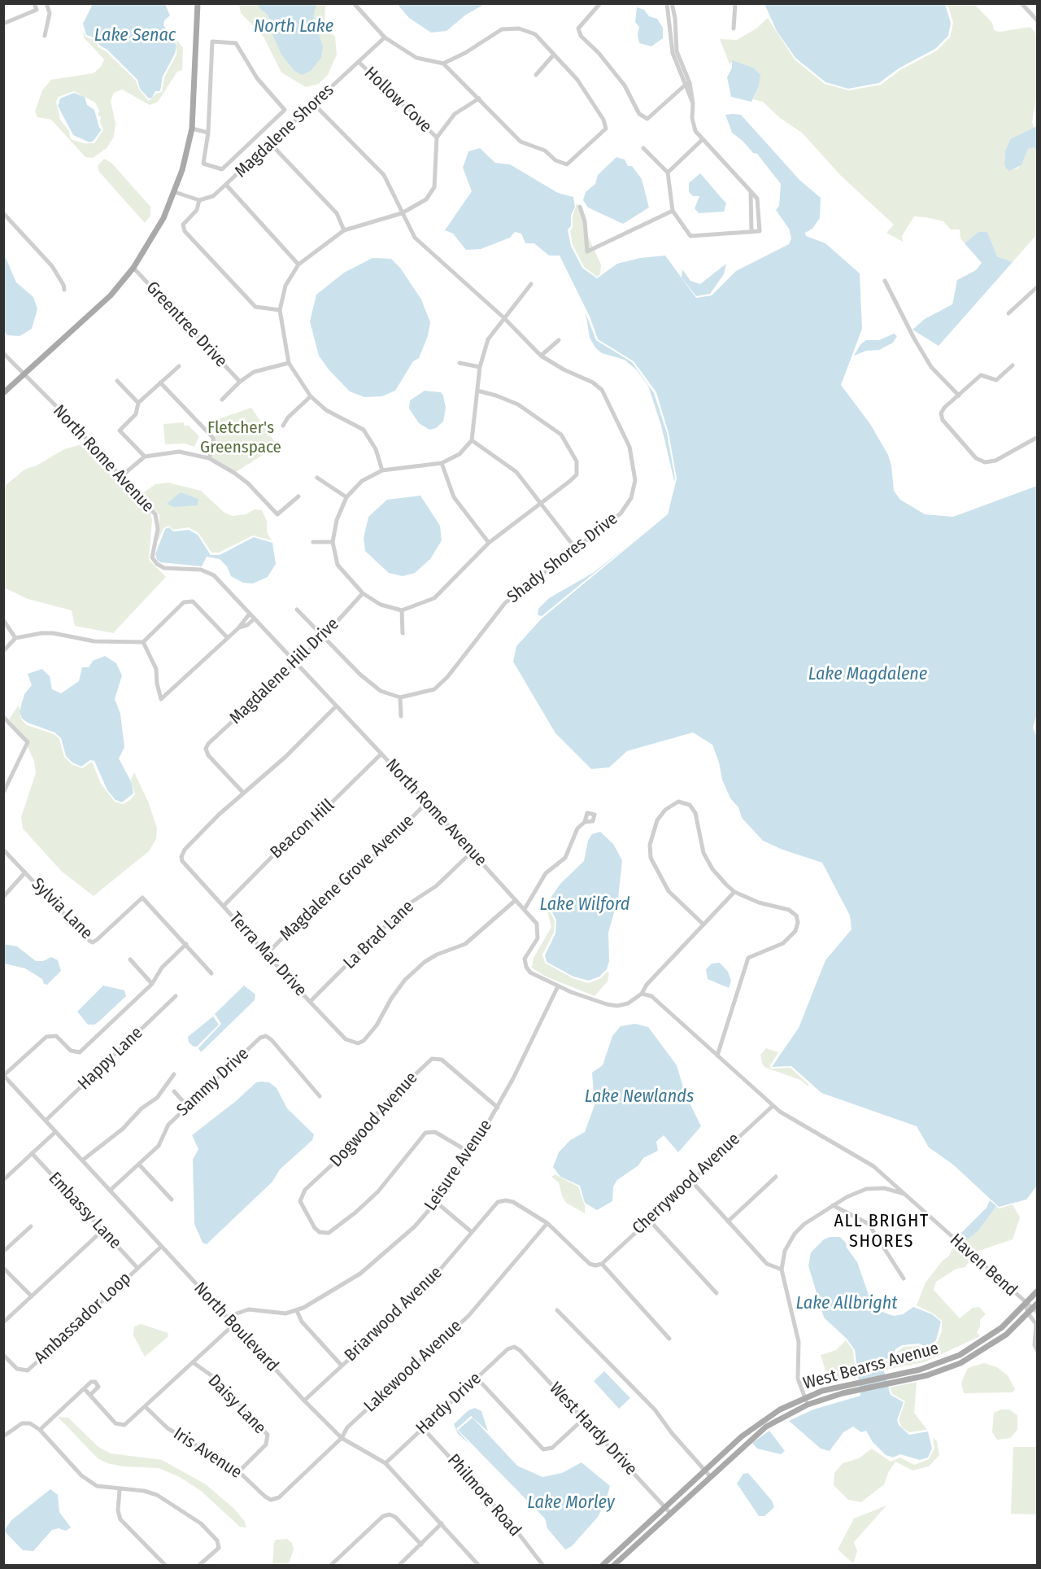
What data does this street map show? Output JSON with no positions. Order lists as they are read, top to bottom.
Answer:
{
  "streets": {
    "main road": ["West Bearss Avenue"],
    "street": [
      "Hollow Cove",
      "Magdalene Shores",
      "Greentree Drive",
      "North Rome Avenue",
      "Shady Shores Drive",
      "Magdalene Hill Drive",
      "Beacon Hill",
      "Magdalene Grove Avenue",
      "Sylvia Lane",
      "La Brad Lane",
      "Terra Mar Drive",
      "Happy Lane",
      "Sammy Drive",
      "Dogwood Avenue",
      "Leisure Avenue",
      "Cherrywood Avenue",
      "Embassy Lane",
      "Haven Bend",
      "Briarwood Avenue",
      "Ambassador Loop",
      "North Boulevard",
      "Lakewood Avenue",
      "Hardy Drive",
      "Daisy Lane",
      "West Hardy Drive",
      "Iris Avenue",
      "Philmore Road"
    ]
  },
  "crossings": [
    ["Hollow Cove", "Magdalene Shores"],
    ["Magdalene Shores", "Shady Shores Drive"],
    ["North Rome Avenue", "Magdalene Hill Drive"],
    ["North Rome Avenue", "Beacon Hill"],
    ["North Rome Avenue", "Magdalene Grove Avenue"],
    ["North Rome Avenue", "La Brad Lane"],
    ["North Rome Avenue", "Terra Mar Drive"],
    ["North Rome Avenue", "Leisure Avenue"],
    ["Magdalene Hill Drive", "Terra Mar Drive"],
    ["Beacon Hill", "Terra Mar Drive"],
    ["Magdalene Grove Avenue", "Terra Mar Drive"],
    ["La Brad Lane", "Terra Mar Drive"],
    ["Happy Lane", "North Boulevard"],
    ["Sammy Drive", "North Boulevard"],
    ["Dogwood Avenue", "Leisure Avenue"],
    ["Leisure Avenue", "North Boulevard"],
    ["Embassy Lane", "Ambassador Loop"],
    ["Haven Bend", "West Bearss Avenue"],
    ["Briarwood Avenue", "North Boulevard"],
    ["Briarwood Avenue", "Lakewood Avenue"],
    ["Ambassador Loop", "North Boulevard"],
    ["North Boulevard", "Lakewood Avenue"],
    ["North Boulevard", "Hardy Drive"],
    ["Lakewood Avenue", "Iris Avenue"],
    ["West Bearss Avenue", "West Hardy Drive"],
    ["Hardy Drive", "West Hardy Drive"],
    ["Hardy Drive", "Philmore Road"],
    ["Daisy Lane", "Iris Avenue"]
  ],
  "districts": ["ALL BRIGHT SHORES"],
  "water": [
    "North Lake",
    "Lake Senac",
    "Lake Magdalene",
    "Lake Wilford",
    "Lake Newlands",
    "Lake Allbright",
    "Lake Morley"
  ],
  "parks": ["Fletcher's Greenspace"]
}
